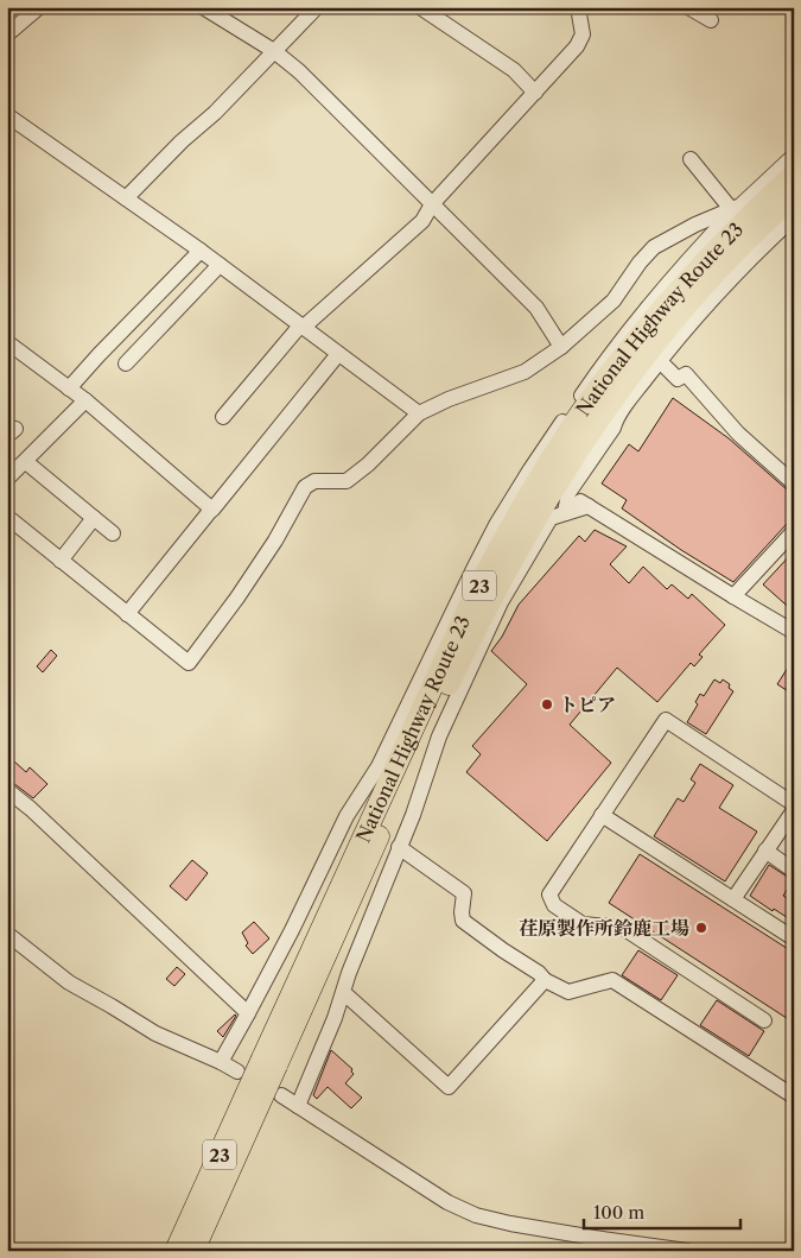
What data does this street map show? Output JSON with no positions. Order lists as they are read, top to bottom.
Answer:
{
  "streets": {
    "highway": ["National Highway Route 23", "23"]
  },
  "places": ["トピア", "荏原製作所鈴鹿工場"],
  "scale_bar": "100 m"
}
